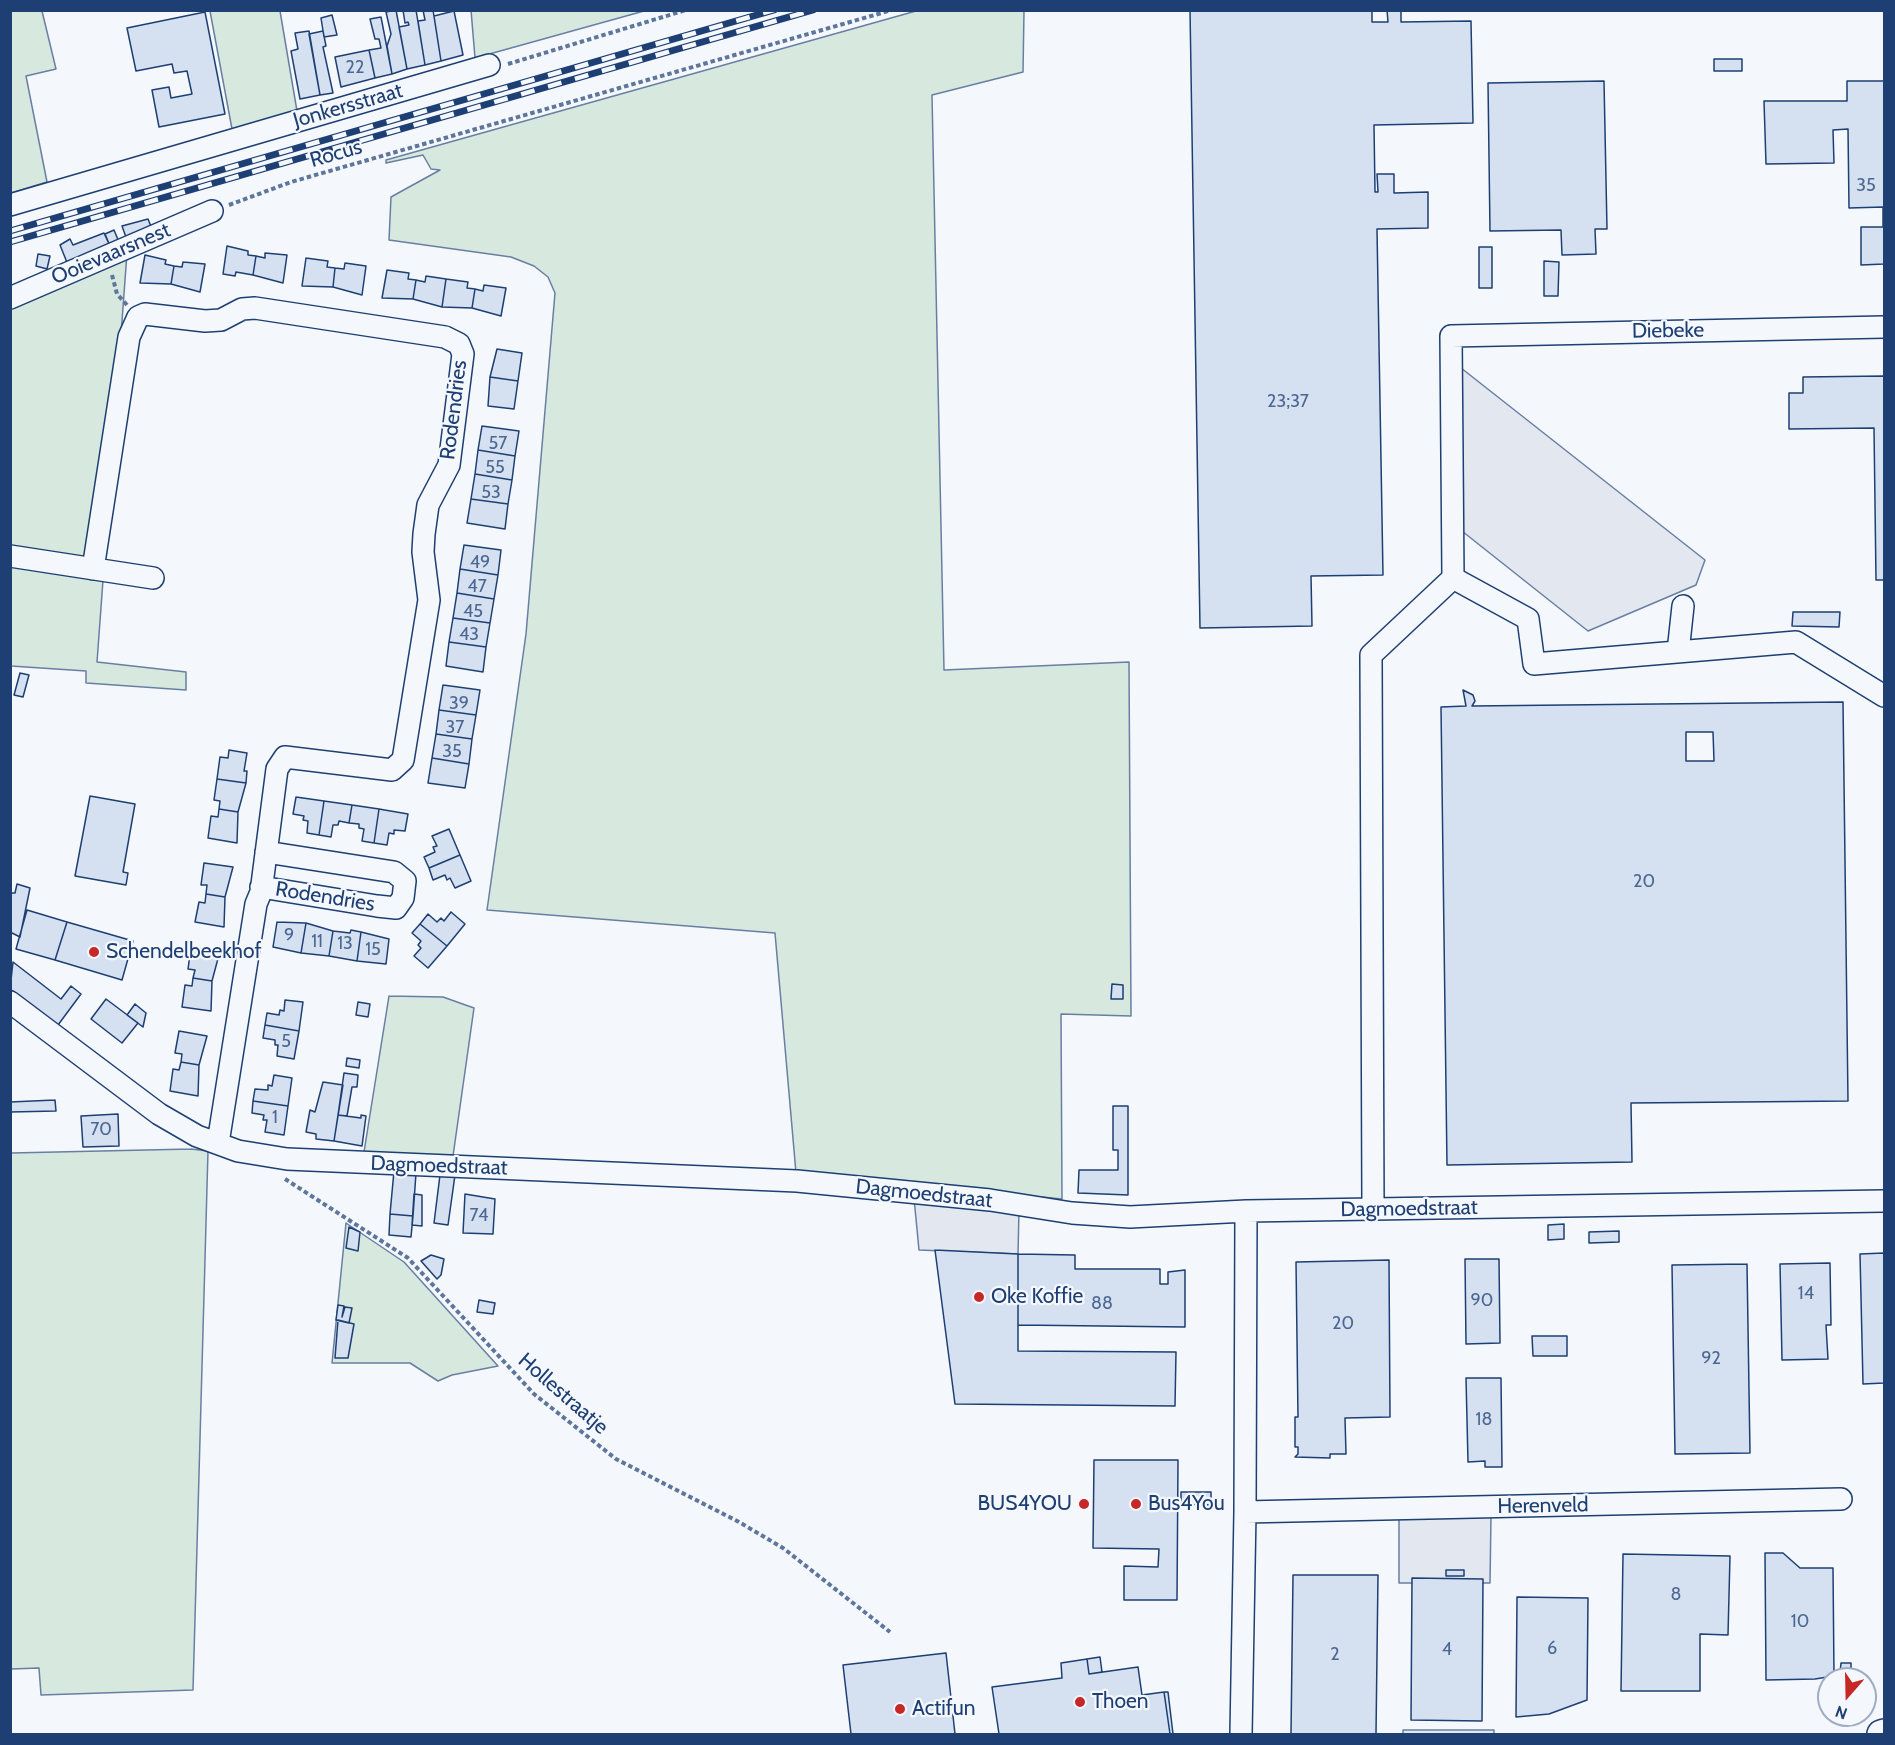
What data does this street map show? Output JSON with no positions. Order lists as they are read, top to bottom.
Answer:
{
  "streets": {
    "street": [
      "Jonkersstraat",
      "Ooievaarsnest",
      "Diebeke",
      "Rodendries",
      "Dagmoedstraat",
      "Herenveld"
    ],
    "path": ["Rocus", "Hollestraatje"]
  },
  "crossings": [
    ["Rocus", "Ooievaarsnest"],
    ["Rodendries", "Dagmoedstraat"]
  ],
  "places": [
    "Schendelbeekhof",
    "Oke Koffie",
    "BUS4YOU",
    "Bus4You",
    "Thoen",
    "Actifun"
  ],
  "house_numbers": [
    "22",
    "35",
    "23;37",
    "57",
    "55",
    "53",
    "49",
    "47",
    "45",
    "43",
    "39",
    "37",
    "35",
    "20",
    "9",
    "11",
    "13",
    "15",
    "5",
    "1",
    "70",
    "74",
    "14",
    "90",
    "88",
    "20",
    "92",
    "18",
    "8",
    "10",
    "6",
    "4",
    "2"
  ],
  "north": "bottom"
}
